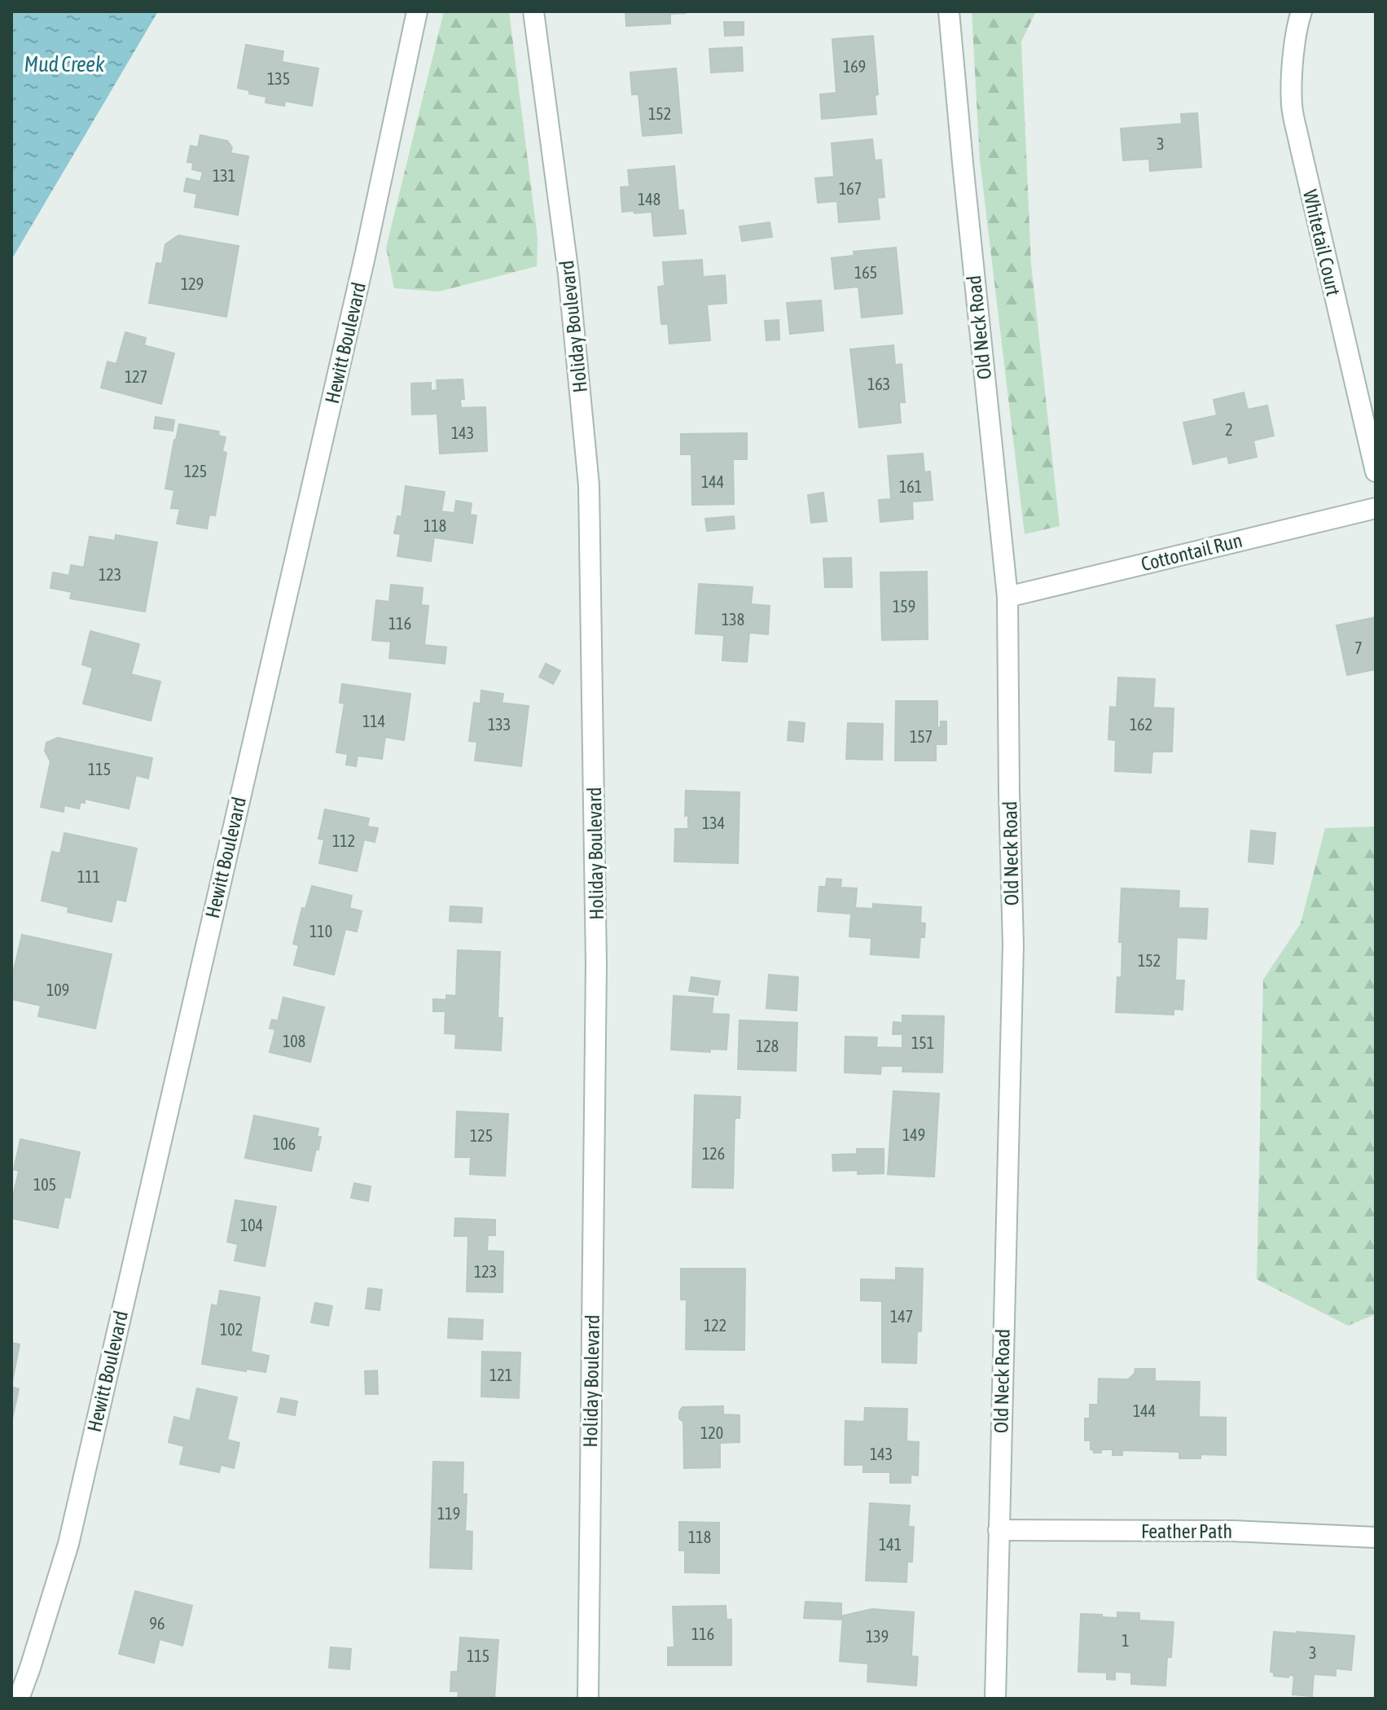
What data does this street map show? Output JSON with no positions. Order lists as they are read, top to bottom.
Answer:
{
  "streets": {
    "street": [
      "Whitetail Court",
      "Holiday Boulevard",
      "Old Neck Road",
      "Hewitt Boulevard",
      "Cottontail Run",
      "Feather Path"
    ]
  },
  "crossings": [
    ["Old Neck Road", "Cottontail Run"],
    ["Old Neck Road", "Feather Path"]
  ],
  "water": ["Mud Creek"],
  "house_numbers": [
    "169",
    "135",
    "152",
    "3",
    "131",
    "167",
    "148",
    "165",
    "129",
    "127",
    "163",
    "2",
    "143",
    "125",
    "144",
    "161",
    "118",
    "123",
    "159",
    "138",
    "116",
    "7",
    "114",
    "133",
    "162",
    "157",
    "115",
    "134",
    "112",
    "111",
    "110",
    "152",
    "109",
    "108",
    "151",
    "128",
    "149",
    "125",
    "106",
    "126",
    "105",
    "104",
    "123",
    "147",
    "122",
    "102",
    "121",
    "144",
    "120",
    "143",
    "119",
    "118",
    "141",
    "96",
    "116",
    "139",
    "1",
    "3",
    "115"
  ]
}
